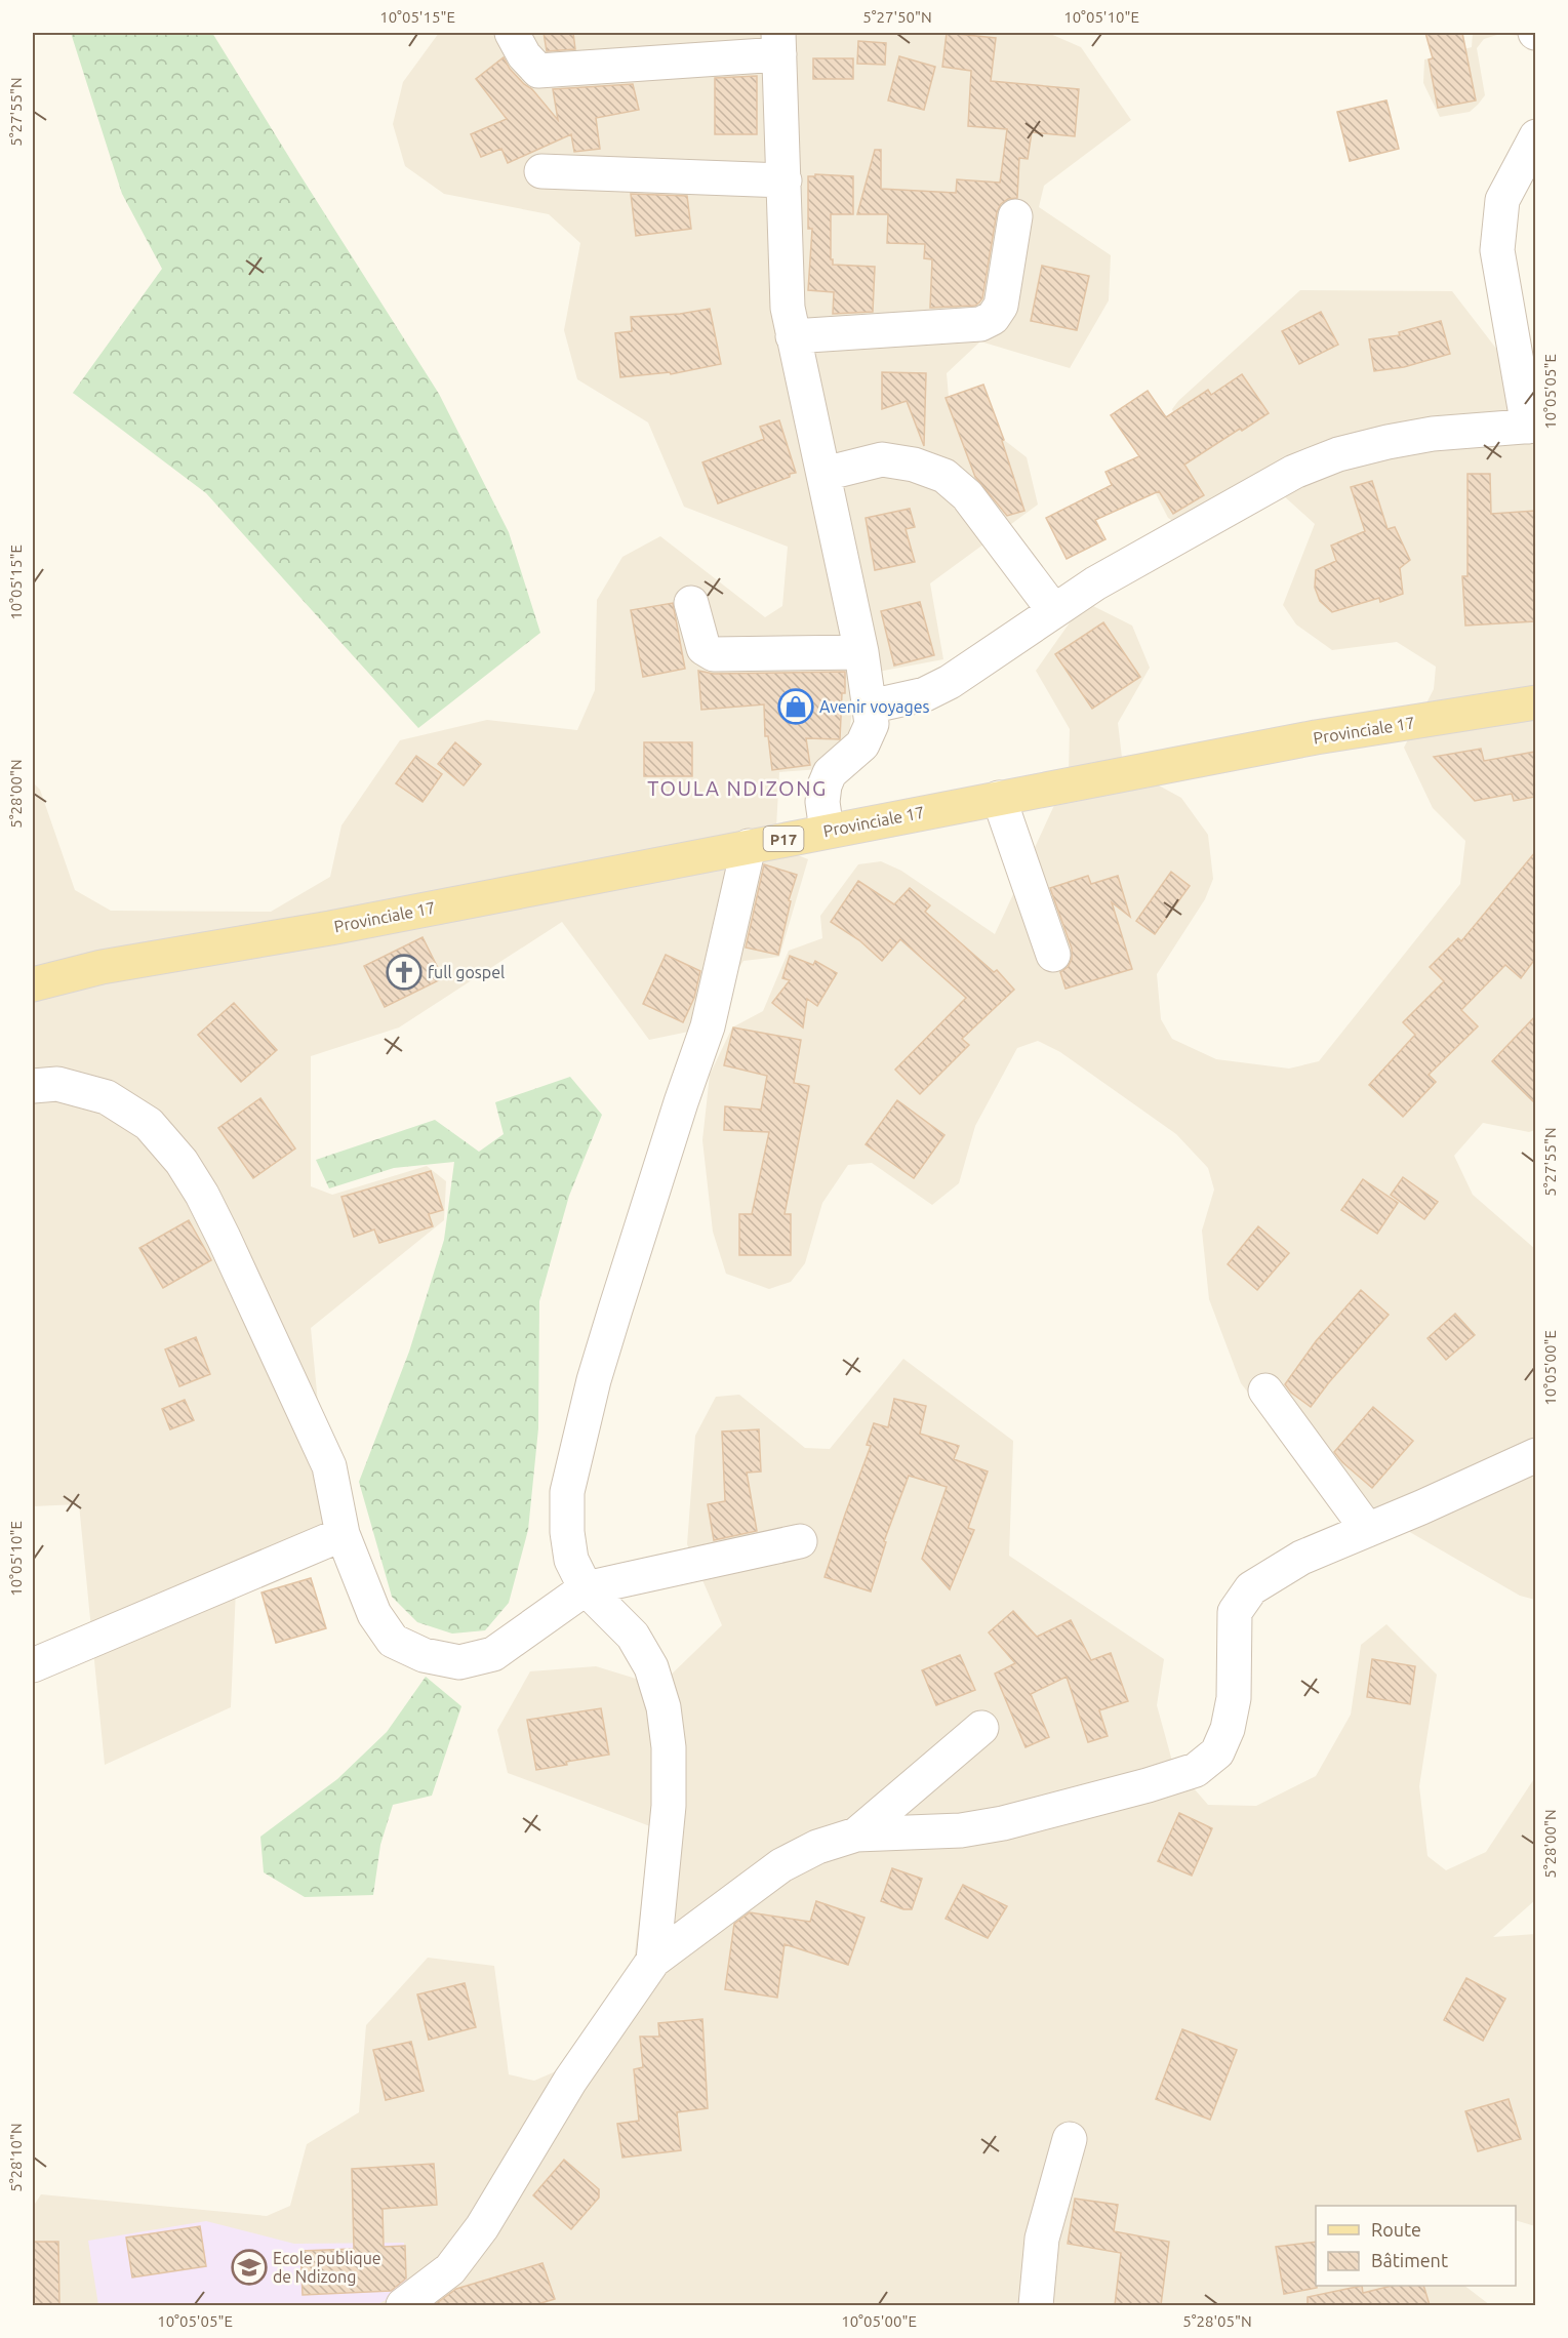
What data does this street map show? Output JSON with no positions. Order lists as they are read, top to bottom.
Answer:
{
  "streets": {
    "main road": ["Provinciale 17", "P17"]
  },
  "districts": ["TOULA NDIZONG"],
  "places": {
    "shop": ["Avenir voyages"],
    "church": ["full gospel"],
    "school or university": ["Ecole publique de Ndizong"]
  },
  "legend": ["Route", "Bâtiment"],
  "coordinates": [
    "10°05'15\"E",
    "5°27'50\"N",
    "10°05'10\"E",
    "5°27'55\"N",
    "10°05'05\"E",
    "5°28'00\"N",
    "10°05'00\"E",
    "5°28'10\"N",
    "5°28'05\"N"
  ]
}
